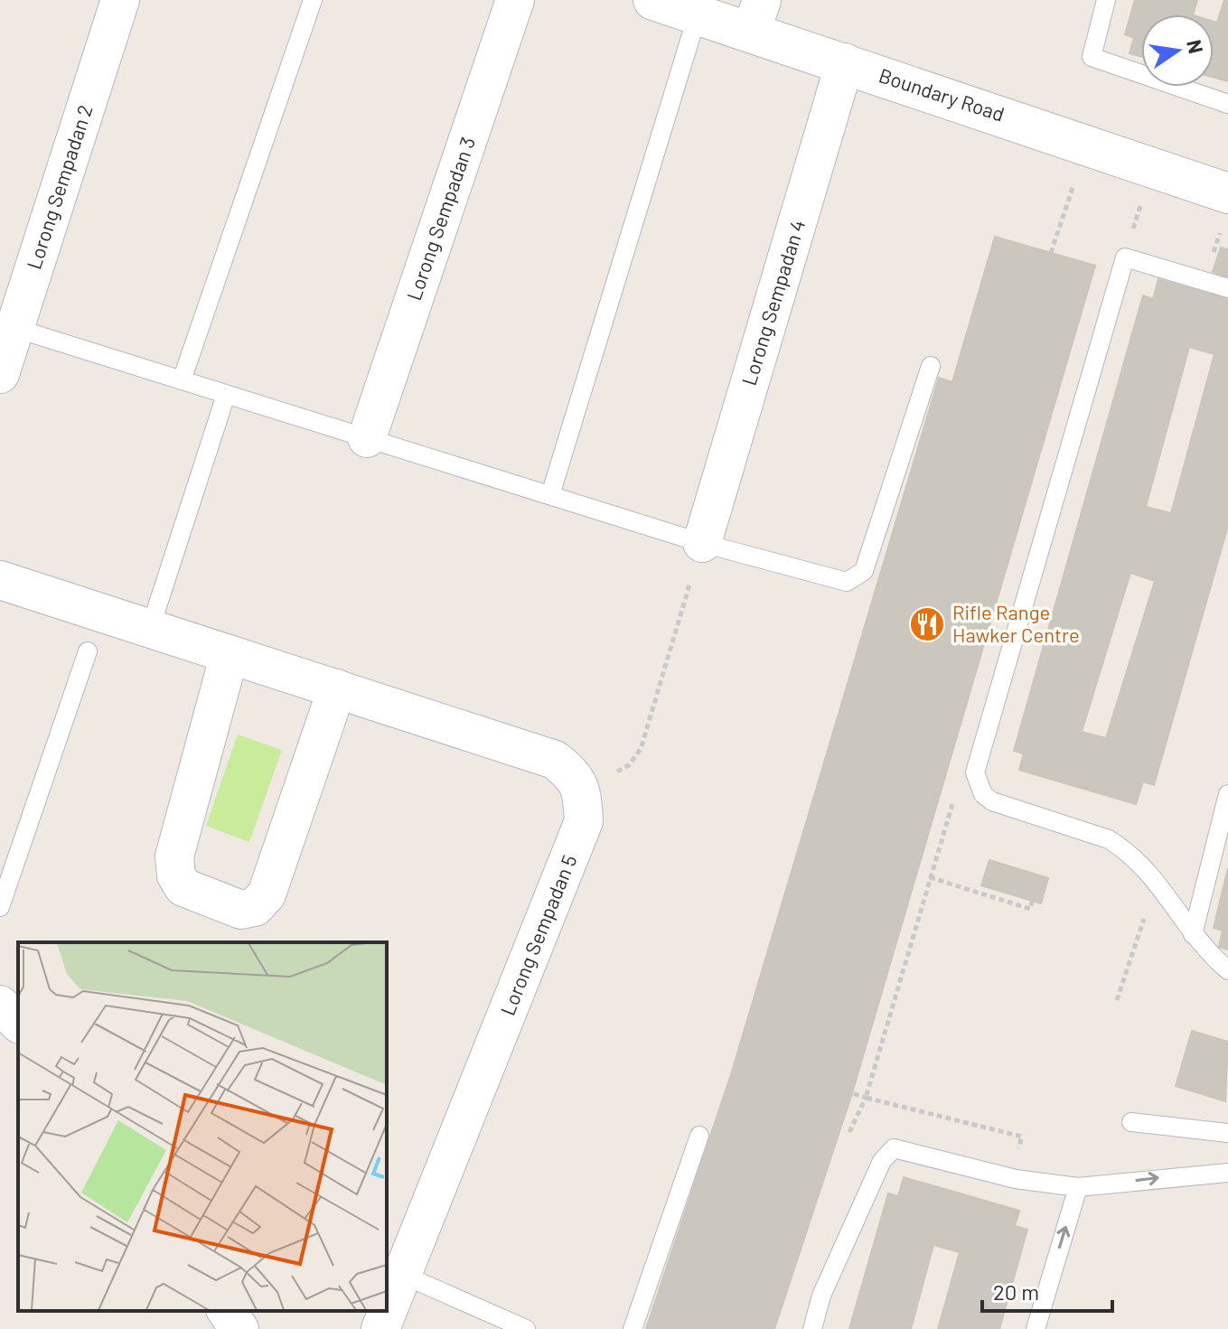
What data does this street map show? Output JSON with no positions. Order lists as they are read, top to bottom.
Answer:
{
  "streets": {
    "street": [
      "Boundary Road",
      "Lorong Sempadan 2",
      "Lorong Sempadan 3",
      "Lorong Sempadan 4",
      "Lorong Sempadan 5"
    ]
  },
  "crossings": [
    ["Boundary Road", "Lorong Sempadan 4"]
  ],
  "places": {
    "restaurant": ["Rifle Range Hawker Centre"]
  },
  "scale_bar": "20 m",
  "north": "right"
}
